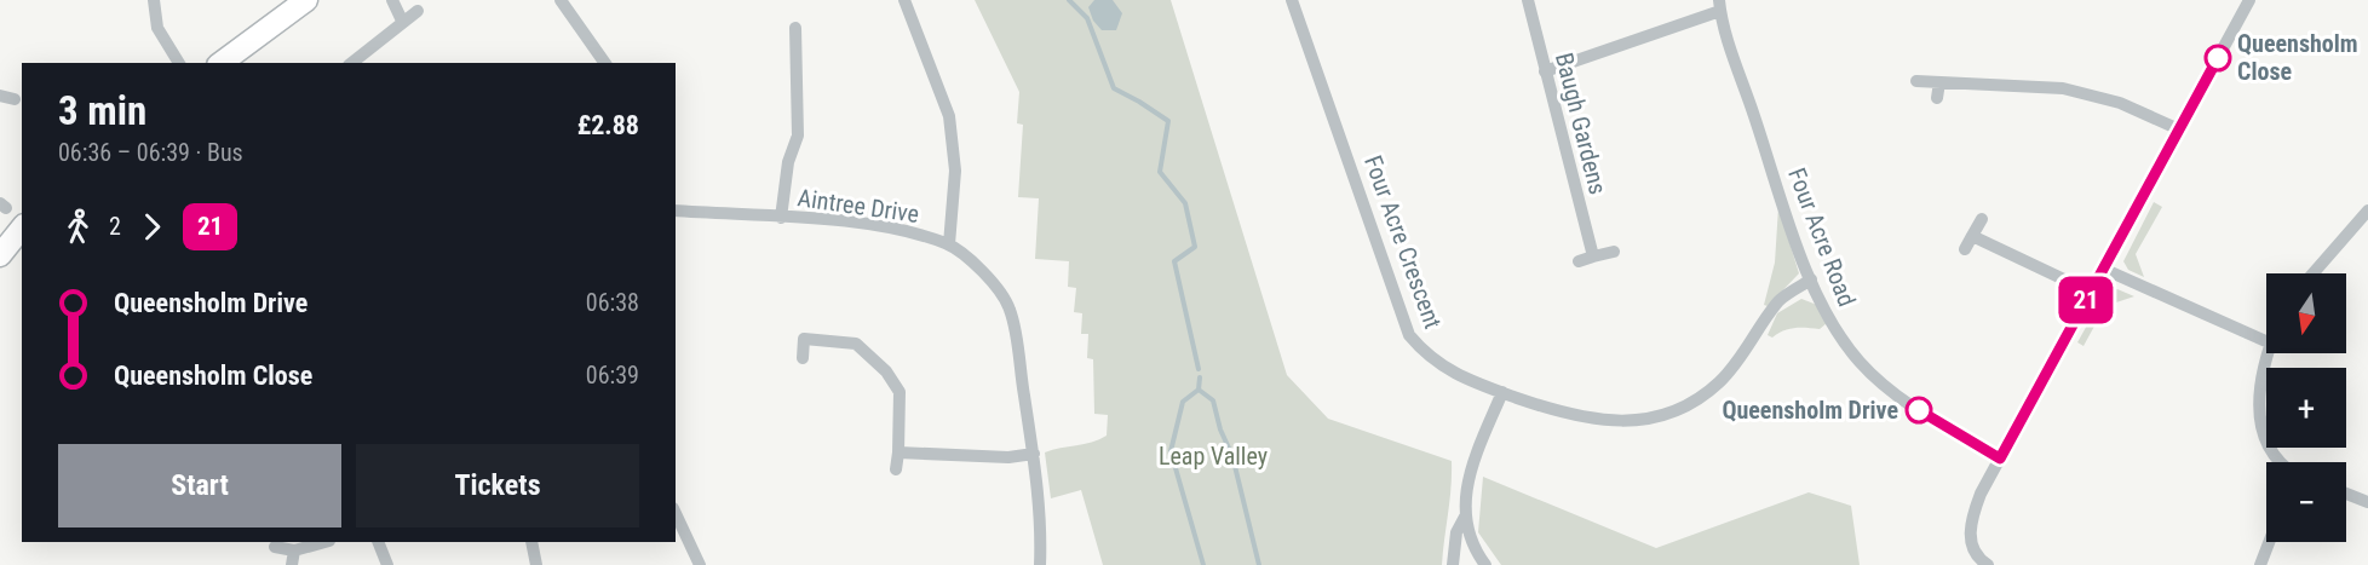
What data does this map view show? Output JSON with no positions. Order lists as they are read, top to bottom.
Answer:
{
  "streets": {
    "street": [
      "Baugh Gardens",
      "Aintree Drive",
      "Four Acre Road",
      "Four Acre Crescent"
    ]
  },
  "crossings": [
    ["Four Acre Road", "Four Acre Crescent"]
  ],
  "parks": ["Leap Valley"],
  "places": ["Queensholm Close", "Queensholm Drive"],
  "lines": ["bus line 21"],
  "north": "bottom",
  "page": {
    "on_map": "21",
    "heading": ["3 min", "06:36 – 06:39 · Bus", "£2.88"],
    "legs": ["2", "21"],
    "list": [
      {
        "name": "Queensholm Drive",
        "value": "06:38"
      },
      {
        "name": "Queensholm Close",
        "value": "06:39"
      }
    ],
    "map_buttons": ["+", "−"],
    "buttons": ["Start", "Tickets"]
  }
}
